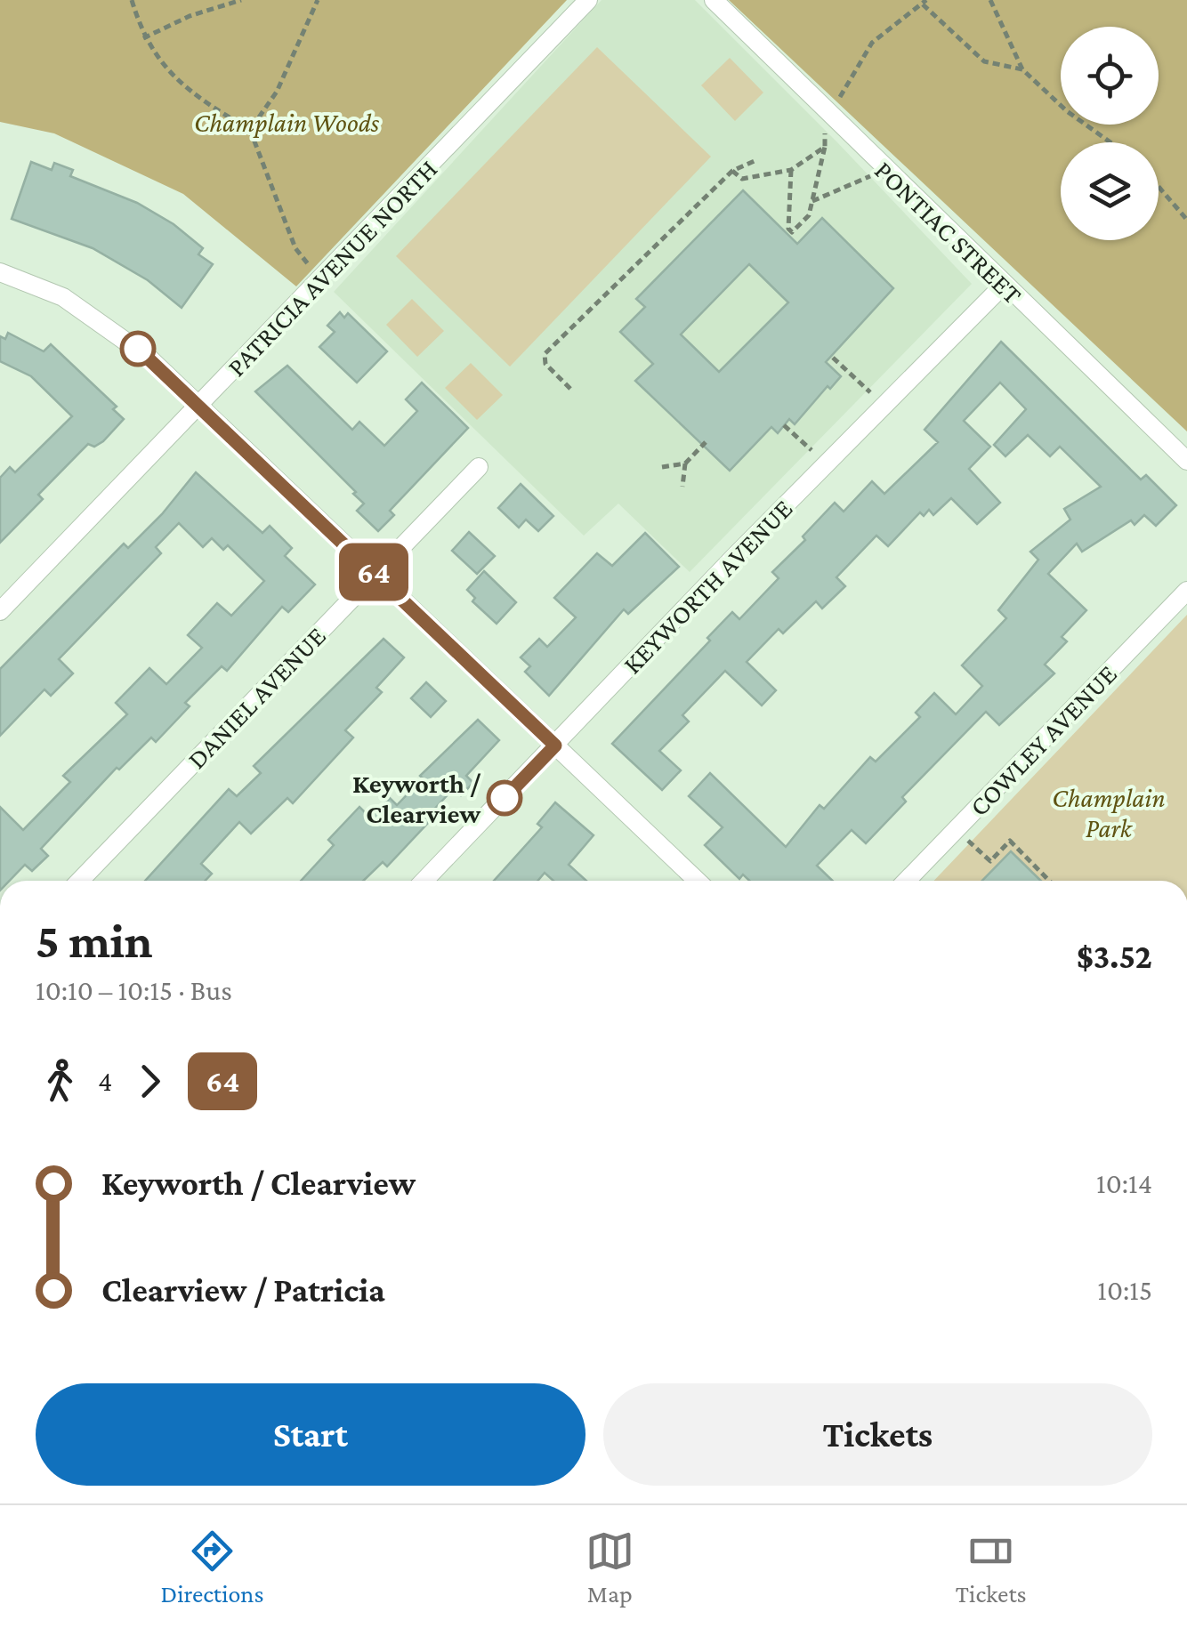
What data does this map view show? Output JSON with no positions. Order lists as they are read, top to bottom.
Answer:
{
  "streets": {
    "street": [
      "PONTIAC STREET",
      "PATRICIA AVENUE NORTH",
      "KEYWORTH AVENUE",
      "DANIEL AVENUE",
      "COWLEY AVENUE"
    ]
  },
  "crossings": [
    ["PONTIAC STREET", "KEYWORTH AVENUE"]
  ],
  "parks": ["Champlain Woods", "Champlain Park"],
  "places": ["Keyworth / Clearview"],
  "lines": ["bus line 64"],
  "page": {
    "on_map": "64",
    "heading": ["5 min", "10:10 – 10:15 · Bus", "$3.52"],
    "legs": ["4", "64"],
    "list": [
      {
        "name": "Keyworth / Clearview",
        "value": "10:14"
      },
      {
        "name": "Clearview / Patricia",
        "value": "10:15"
      }
    ],
    "buttons": ["Start", "Tickets"],
    "tabs": ["Directions", "Map", "Tickets"]
  }
}
